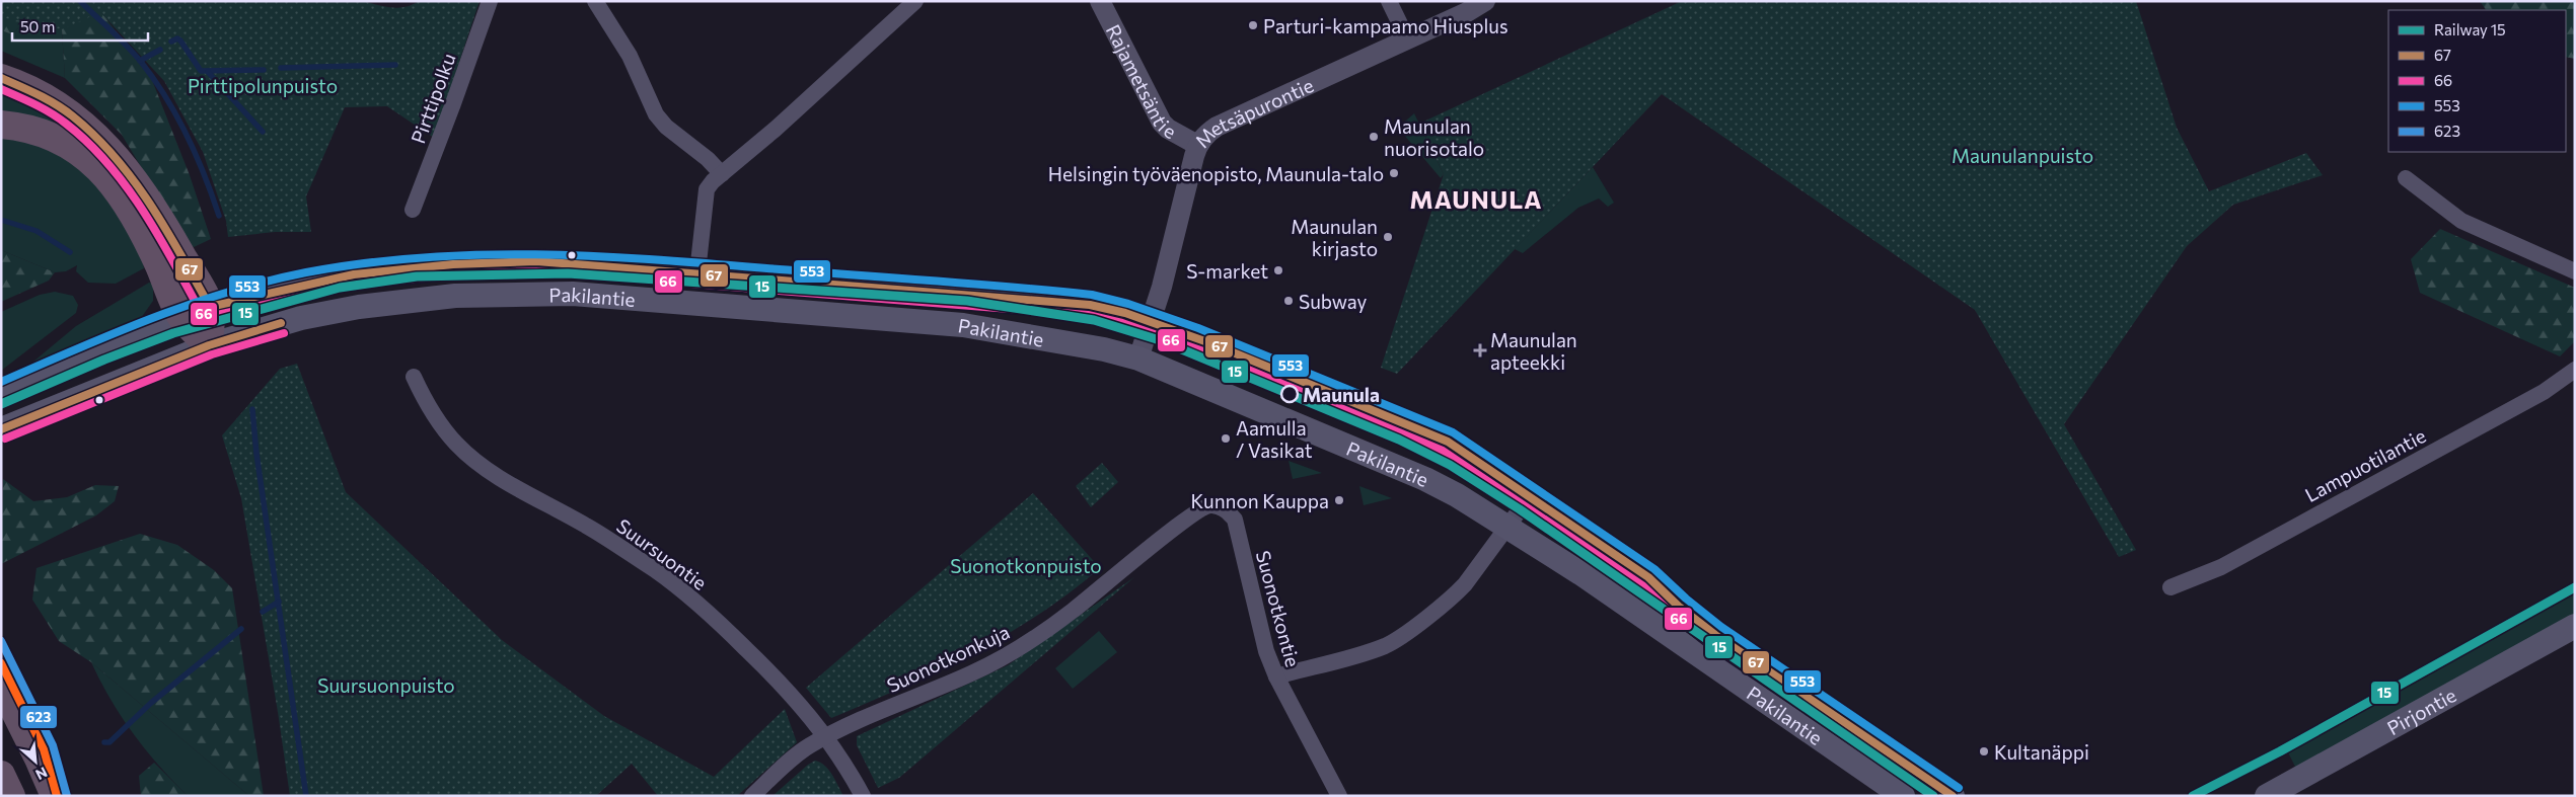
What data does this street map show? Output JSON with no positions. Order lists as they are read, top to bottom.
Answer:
{
  "streets": {
    "main road": ["Pakilantie", "Pirjontie"],
    "street": [
      "Rajametsäntie",
      "Pirttipolku",
      "Metsäpurontie",
      "Lampuotilantie",
      "Suursuontie",
      "Suonotkontie",
      "Suonotkonkuja"
    ]
  },
  "crossings": [
    ["Rajametsäntie", "Metsäpurontie"],
    ["Metsäpurontie", "Pakilantie"],
    ["Suursuontie", "Suonotkonkuja"],
    ["Suonotkontie", "Suonotkonkuja"]
  ],
  "districts": ["MAUNULA"],
  "parks": [
    "Pirttipolunpuisto",
    "Maunulanpuisto",
    "Suonotkonpuisto",
    "Suursuonpuisto"
  ],
  "places": {
    "other": [
      "Parturi-kampaamo Hiusplus",
      "Maunulan nuorisotalo",
      "Helsingin työväenopisto, Maunula-talo",
      "Maunulan kirjasto",
      "S-market",
      "Subway",
      "Maunula",
      "Aamulla / Vasikat",
      "Kunnon Kauppa",
      "Kultanäppi"
    ],
    "health": ["Maunulan apteekki"]
  },
  "lines": [
    "transit line 67",
    "transit line 66",
    "transit line 553",
    "rail line 15",
    "transit line 623"
  ],
  "legend": [
    "Railway 15",
    "67",
    "66",
    "553",
    "623"
  ],
  "scale_bar": "50 m",
  "north": "bottom right"
}
